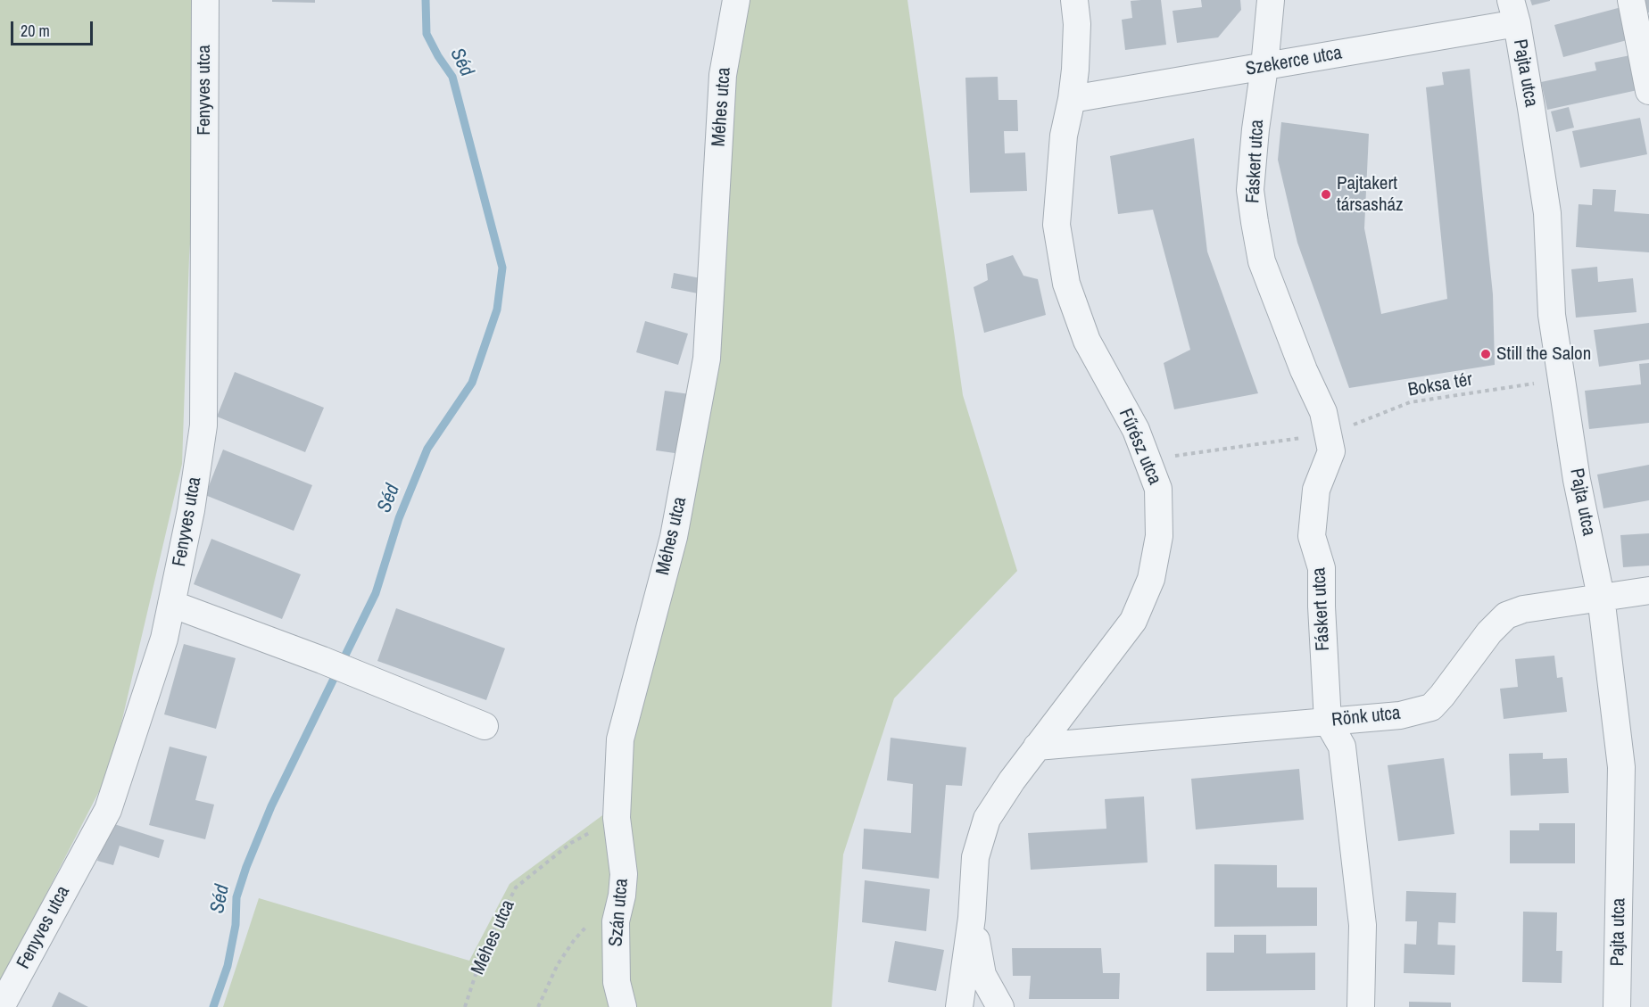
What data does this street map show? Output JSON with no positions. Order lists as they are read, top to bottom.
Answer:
{
  "streets": {
    "street": [
      "Szekerce utca",
      "Pajta utca",
      "Fenyves utca",
      "Méhes utca",
      "Fáskert utca",
      "Fűrész utca",
      "Rönk utca",
      "Szán utca"
    ],
    "path": ["Boksa tér"]
  },
  "crossings": [
    ["Szekerce utca", "Pajta utca"],
    ["Szekerce utca", "Fáskert utca"],
    ["Szekerce utca", "Fűrész utca"],
    ["Pajta utca", "Boksa tér"],
    ["Pajta utca", "Rönk utca"],
    ["Méhes utca", "Szán utca"],
    ["Fáskert utca", "Boksa tér"],
    ["Fáskert utca", "Rönk utca"],
    ["Boksa tér", "Fűrész utca"],
    ["Fűrész utca", "Rönk utca"]
  ],
  "water": ["Séd"],
  "places": ["Pajtakert társasház", "Still the Salon"],
  "scale_bar": "20 m"
}
